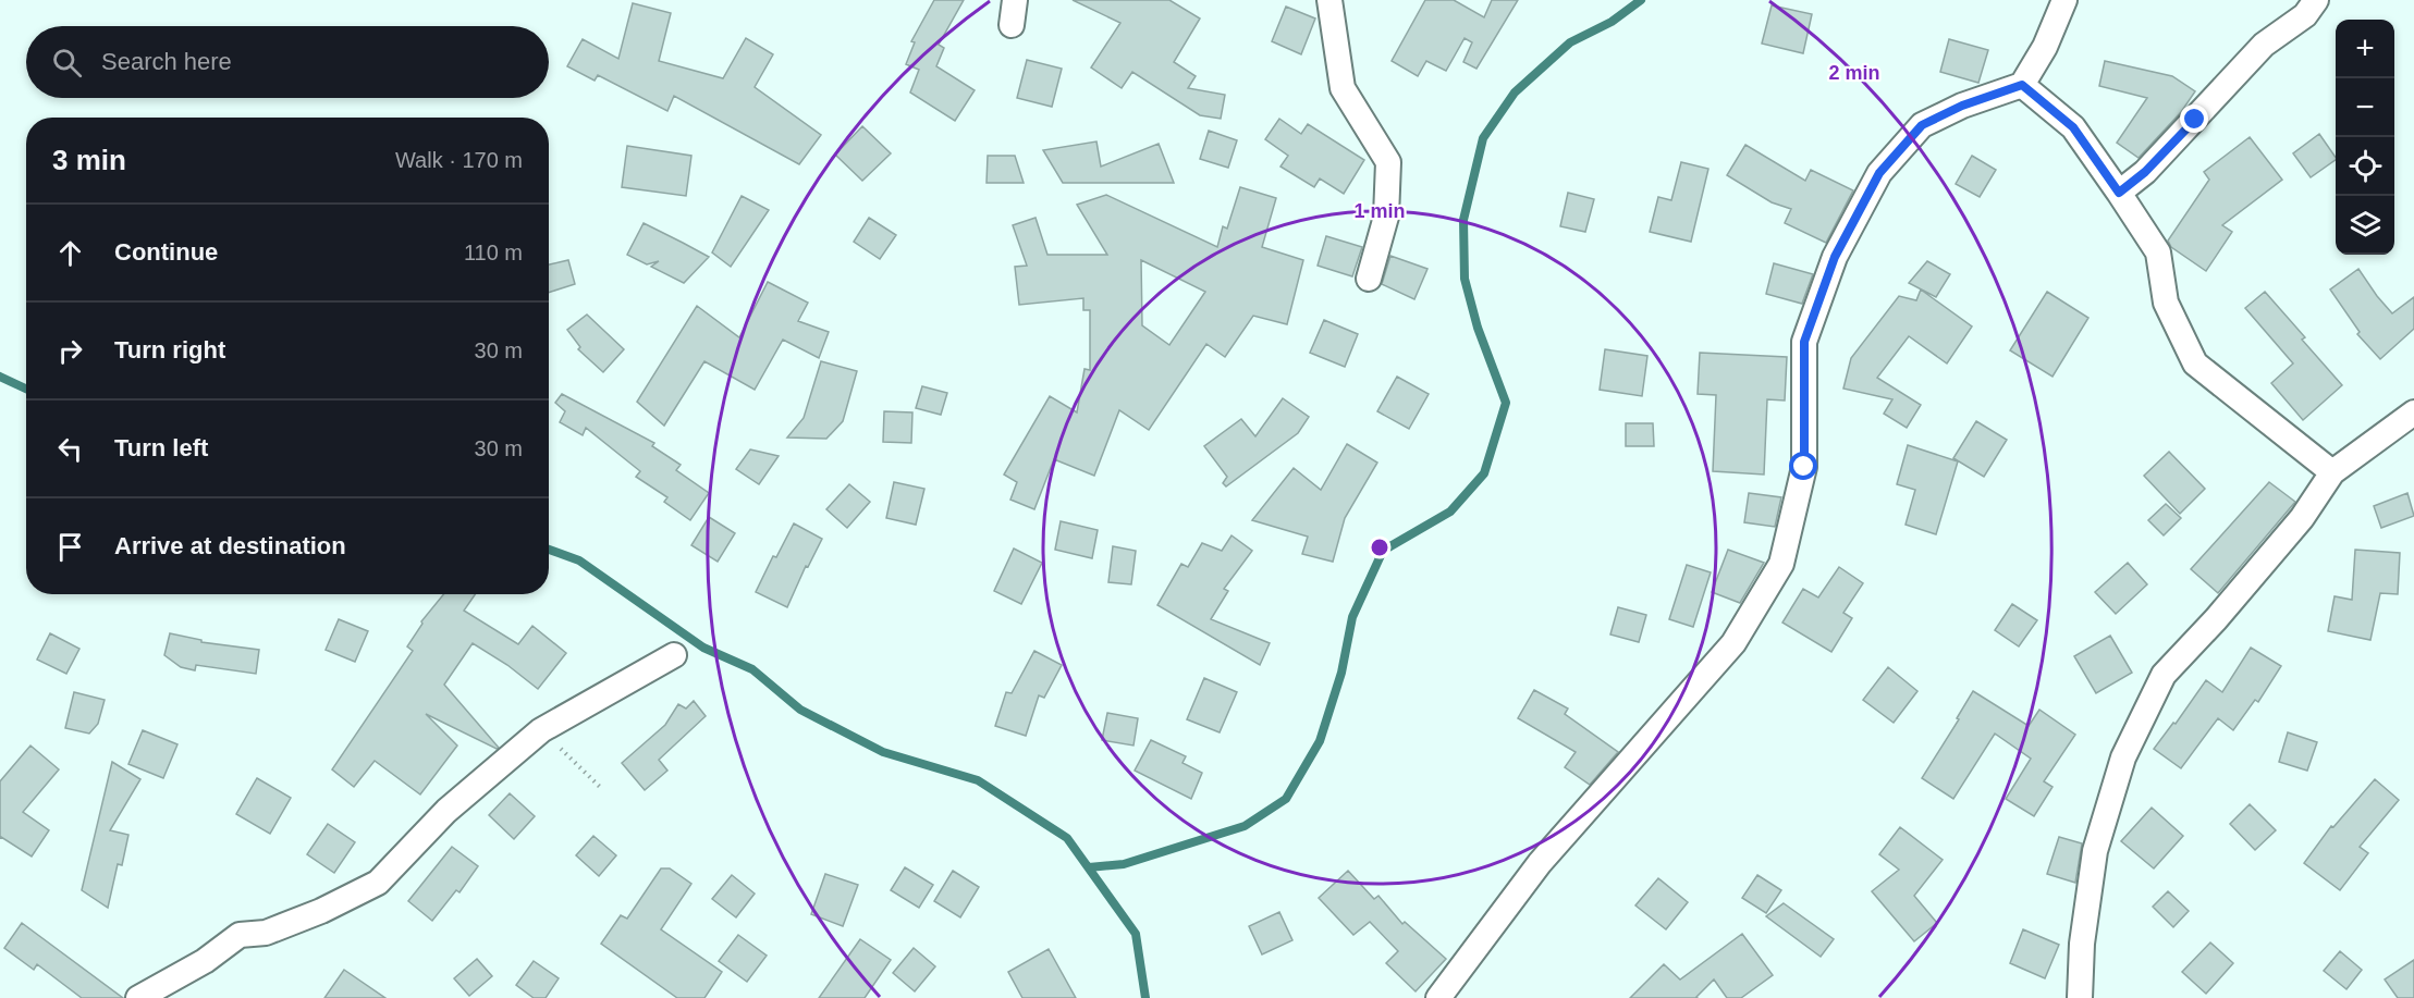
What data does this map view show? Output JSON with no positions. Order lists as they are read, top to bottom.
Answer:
{
  "page": {
    "map_buttons": ["+", "−"],
    "search": "Search here",
    "heading": ["3 min", "Walk · 170 m"],
    "list": [
      ["Continue", "110 m"],
      ["Turn right", "30 m"],
      ["Turn left", "30 m"],
      "Arrive at destination"
    ]
  },
  "rings": ["2 min", "1 min"]
}
